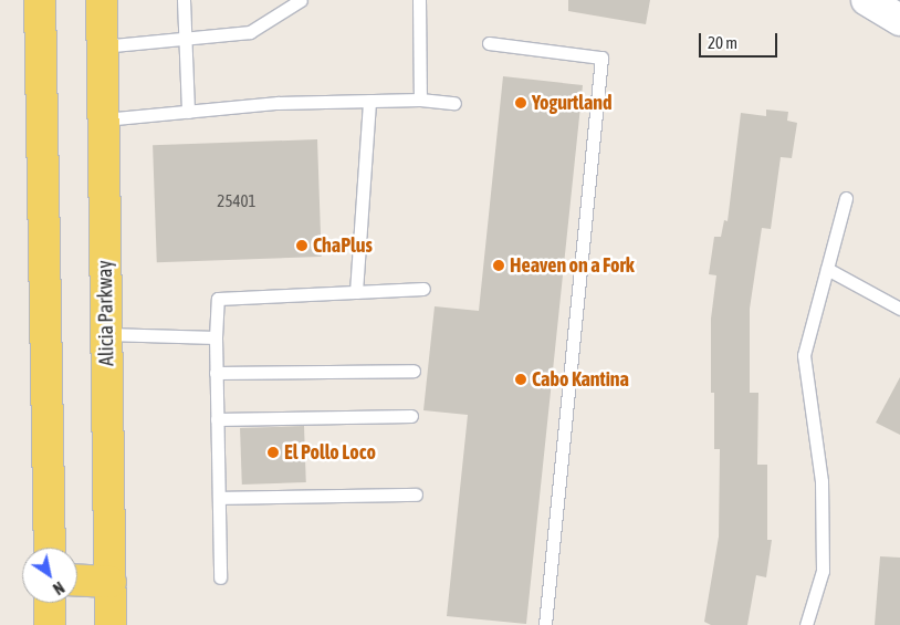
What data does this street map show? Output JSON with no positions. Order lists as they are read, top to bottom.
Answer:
{
  "streets": {
    "main road": ["Alicia Parkway"]
  },
  "places": [
    "Yogurtland",
    "ChaPlus",
    "Heaven on a Fork",
    "Cabo Kantina",
    "El Pollo Loco"
  ],
  "house_numbers": ["25401"],
  "scale_bar": "20 m",
  "north": "bottom right"
}
